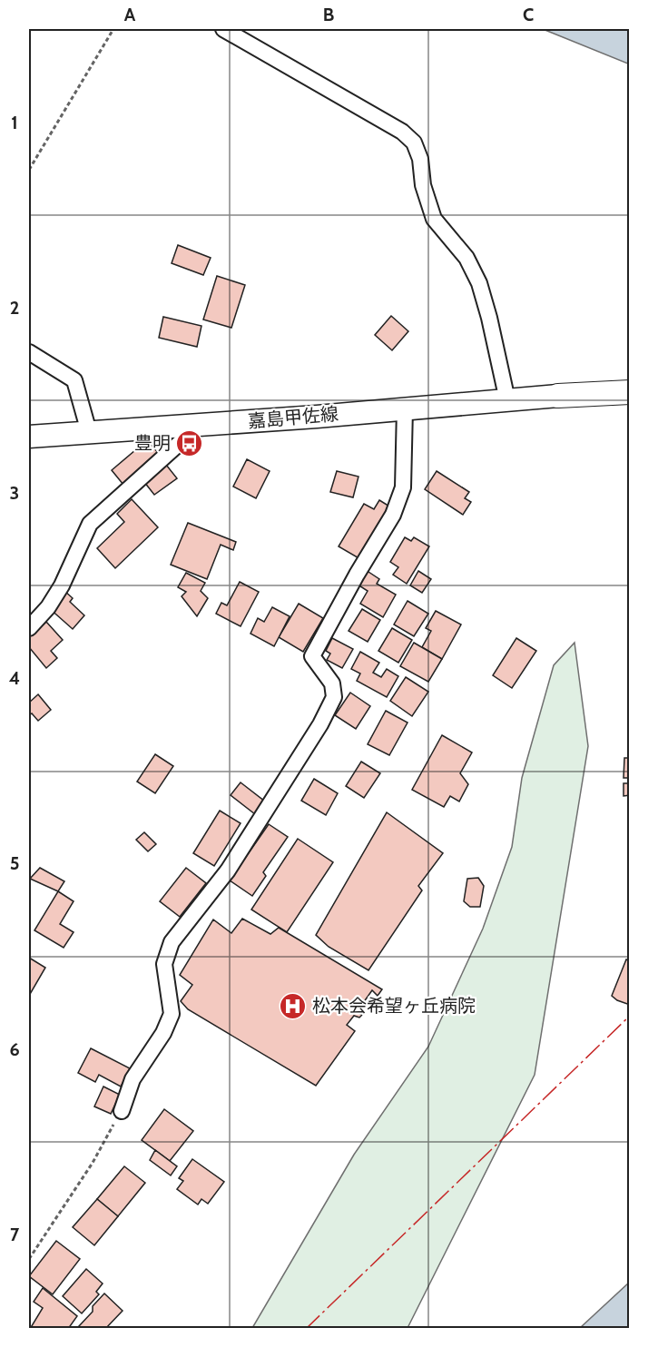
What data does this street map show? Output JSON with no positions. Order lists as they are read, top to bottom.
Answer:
{
  "streets": {
    "main road": ["嘉島甲佐線"]
  },
  "places": {
    "bus stop": ["豊明"],
    "hospital": ["松本会希望ヶ丘病院"]
  },
  "grid": {
    "columns": ["A", "B", "C"],
    "rows": [
      "1",
      "2",
      "3",
      "4",
      "5",
      "6",
      "7"
    ]
  }
}
